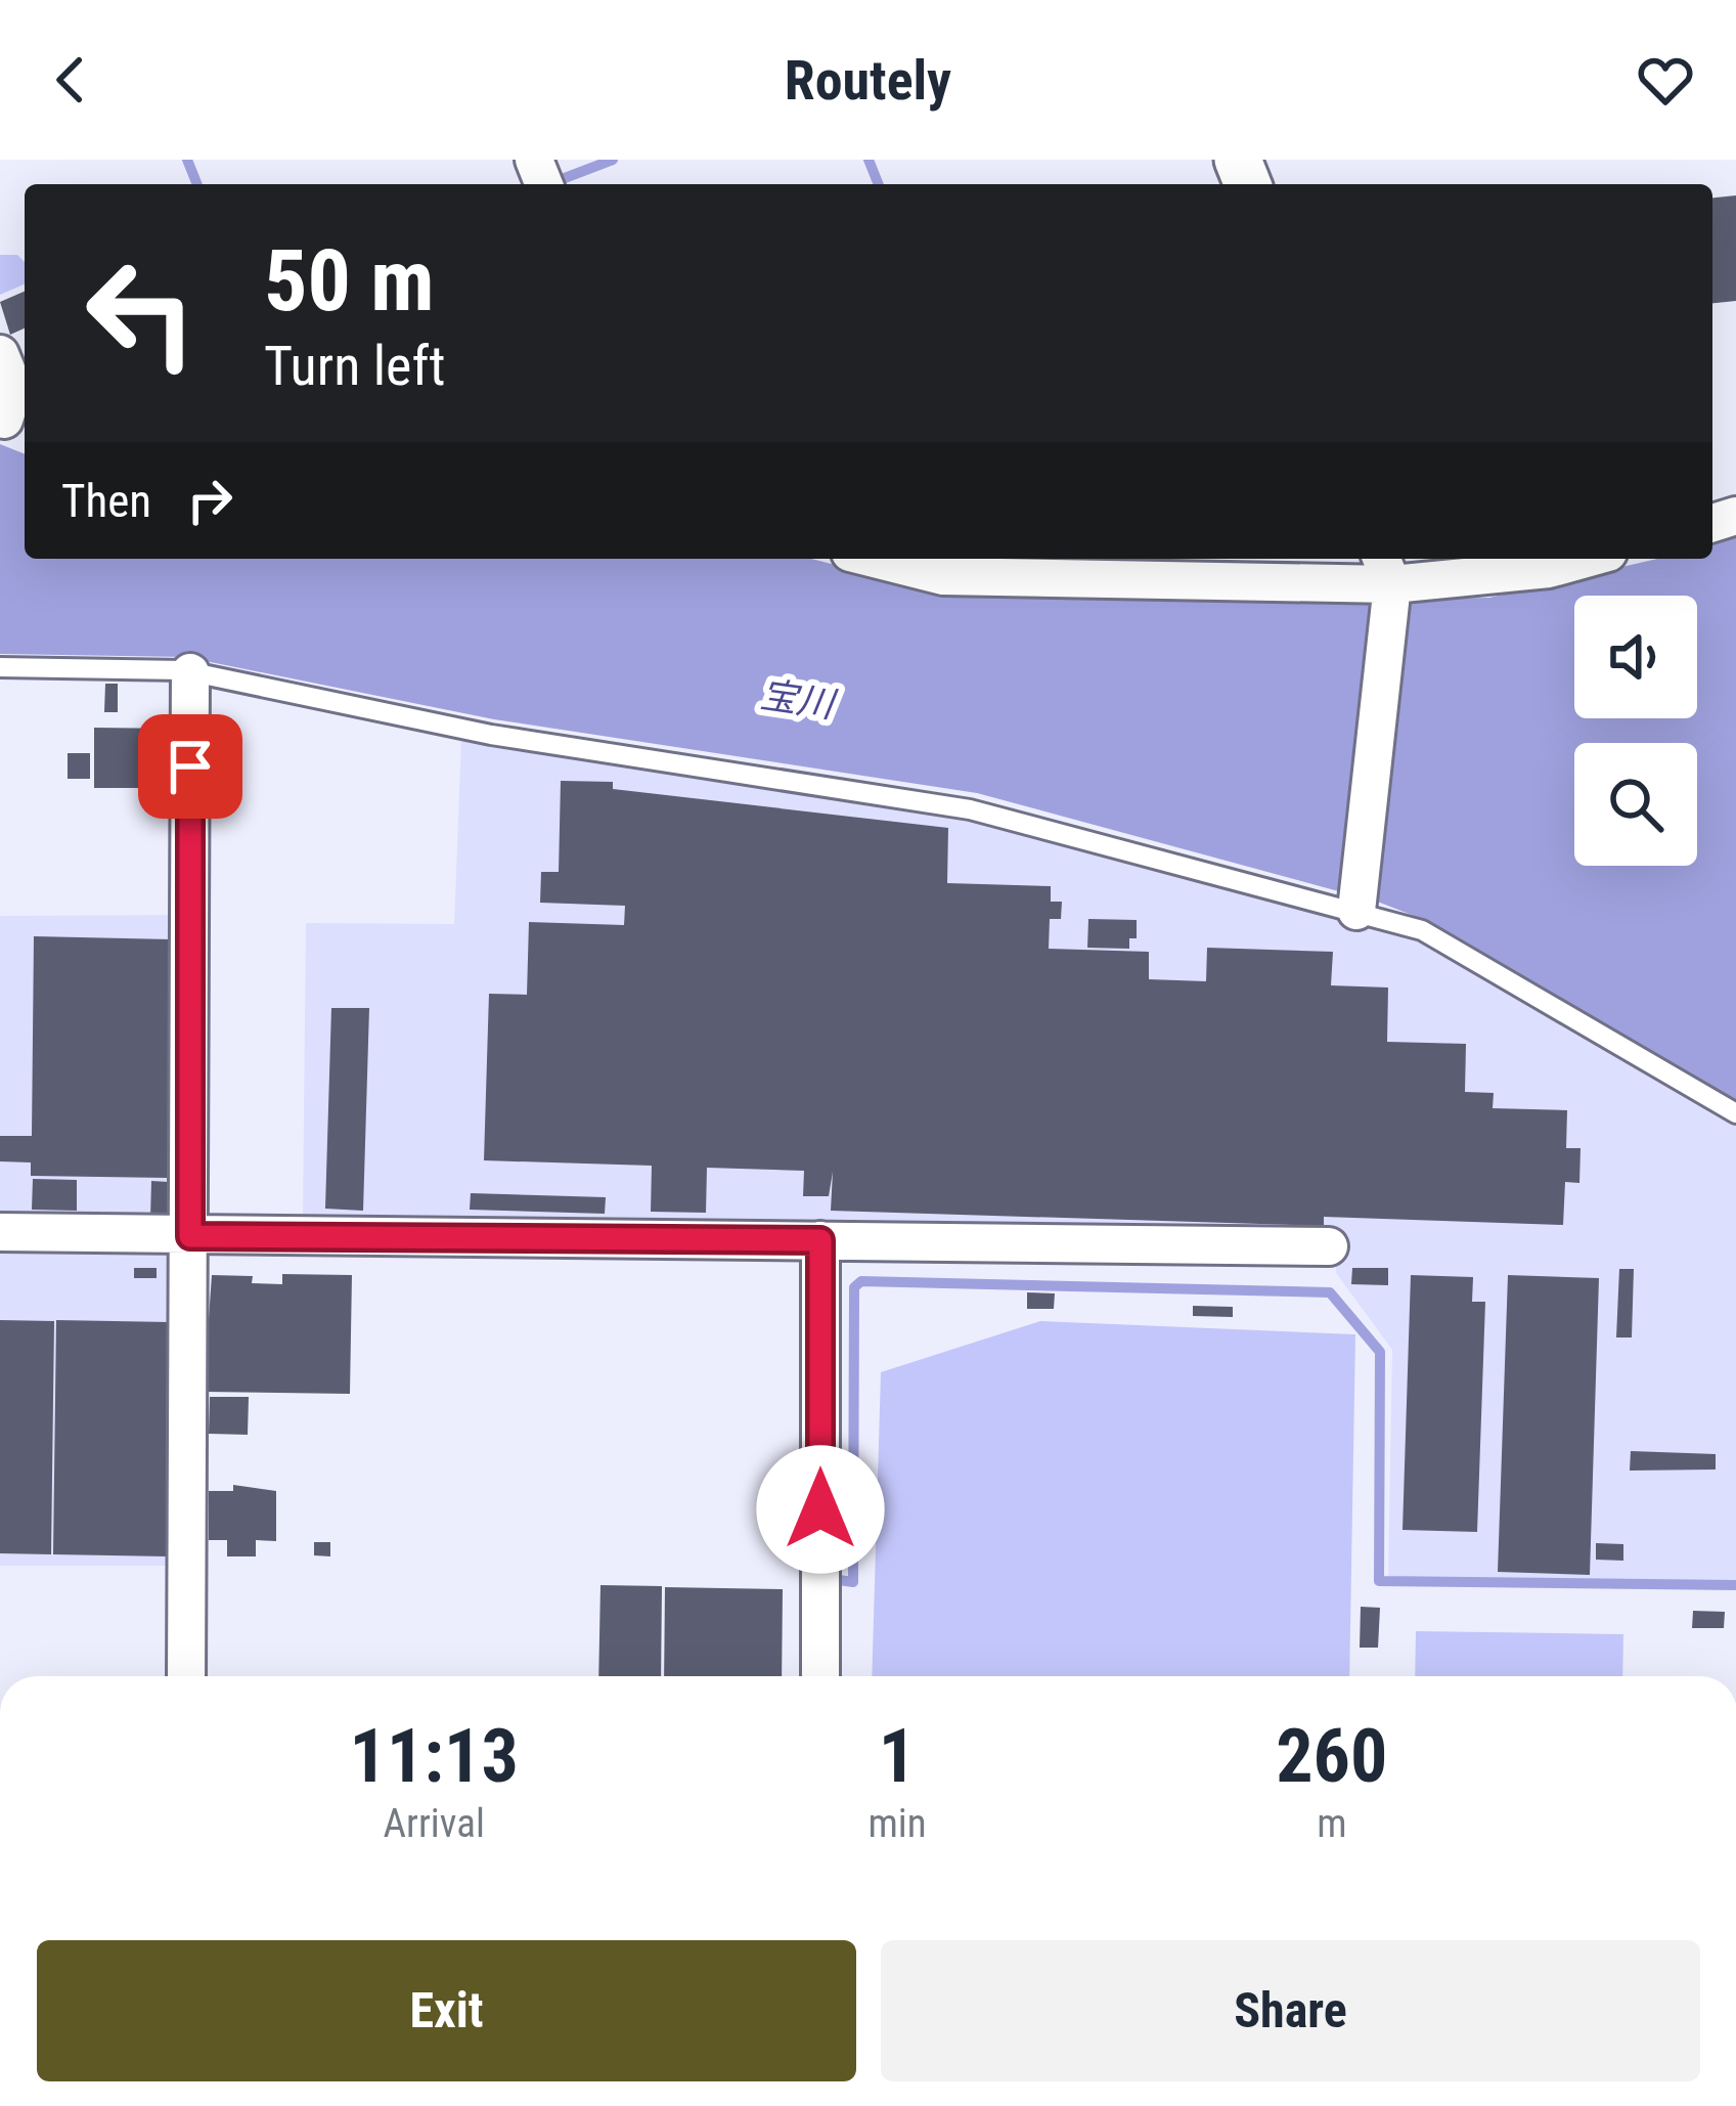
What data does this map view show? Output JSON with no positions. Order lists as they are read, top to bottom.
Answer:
{
  "water": ["宝川"],
  "page": {
    "header": "Routely",
    "turn": ["50 m", "Turn left"],
    "then": "Then",
    "eta": [
      "11:13",
      "Arrival",
      "1",
      "min",
      "260",
      "m"
    ],
    "buttons": ["Exit", "Share"]
  }
}
